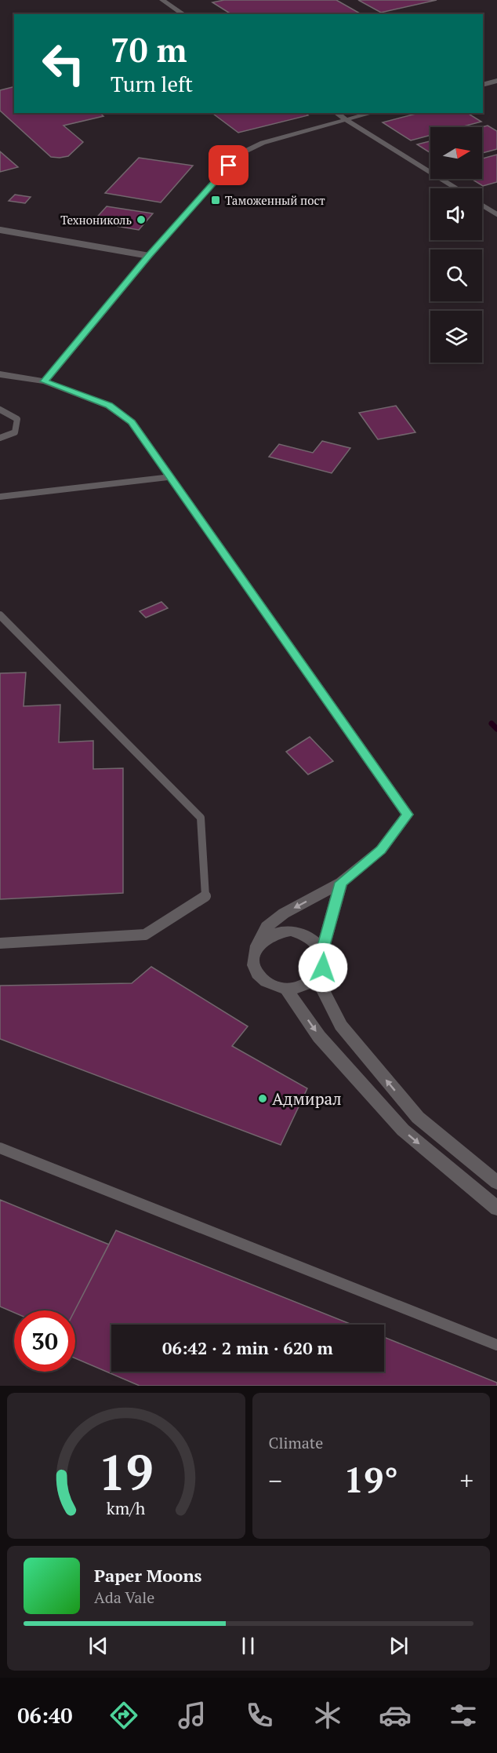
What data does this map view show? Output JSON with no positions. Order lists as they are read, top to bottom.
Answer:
{
  "places": {
    "transit": ["Таможенный пост"],
    "other": ["Технониколь", "Адмирал"]
  },
  "north": "right",
  "page": {
    "turn": ["70 m", "Turn left"],
    "limit": "30",
    "trip": "06:42 · 2 min · 620 m",
    "tile": "Climate",
    "heat": ["−", "19°", "+"],
    "song": ["Paper Moons", "Ada Vale"],
    "tabs": "06:40",
    "gauge": ["19", "km/h"]
  }
}
